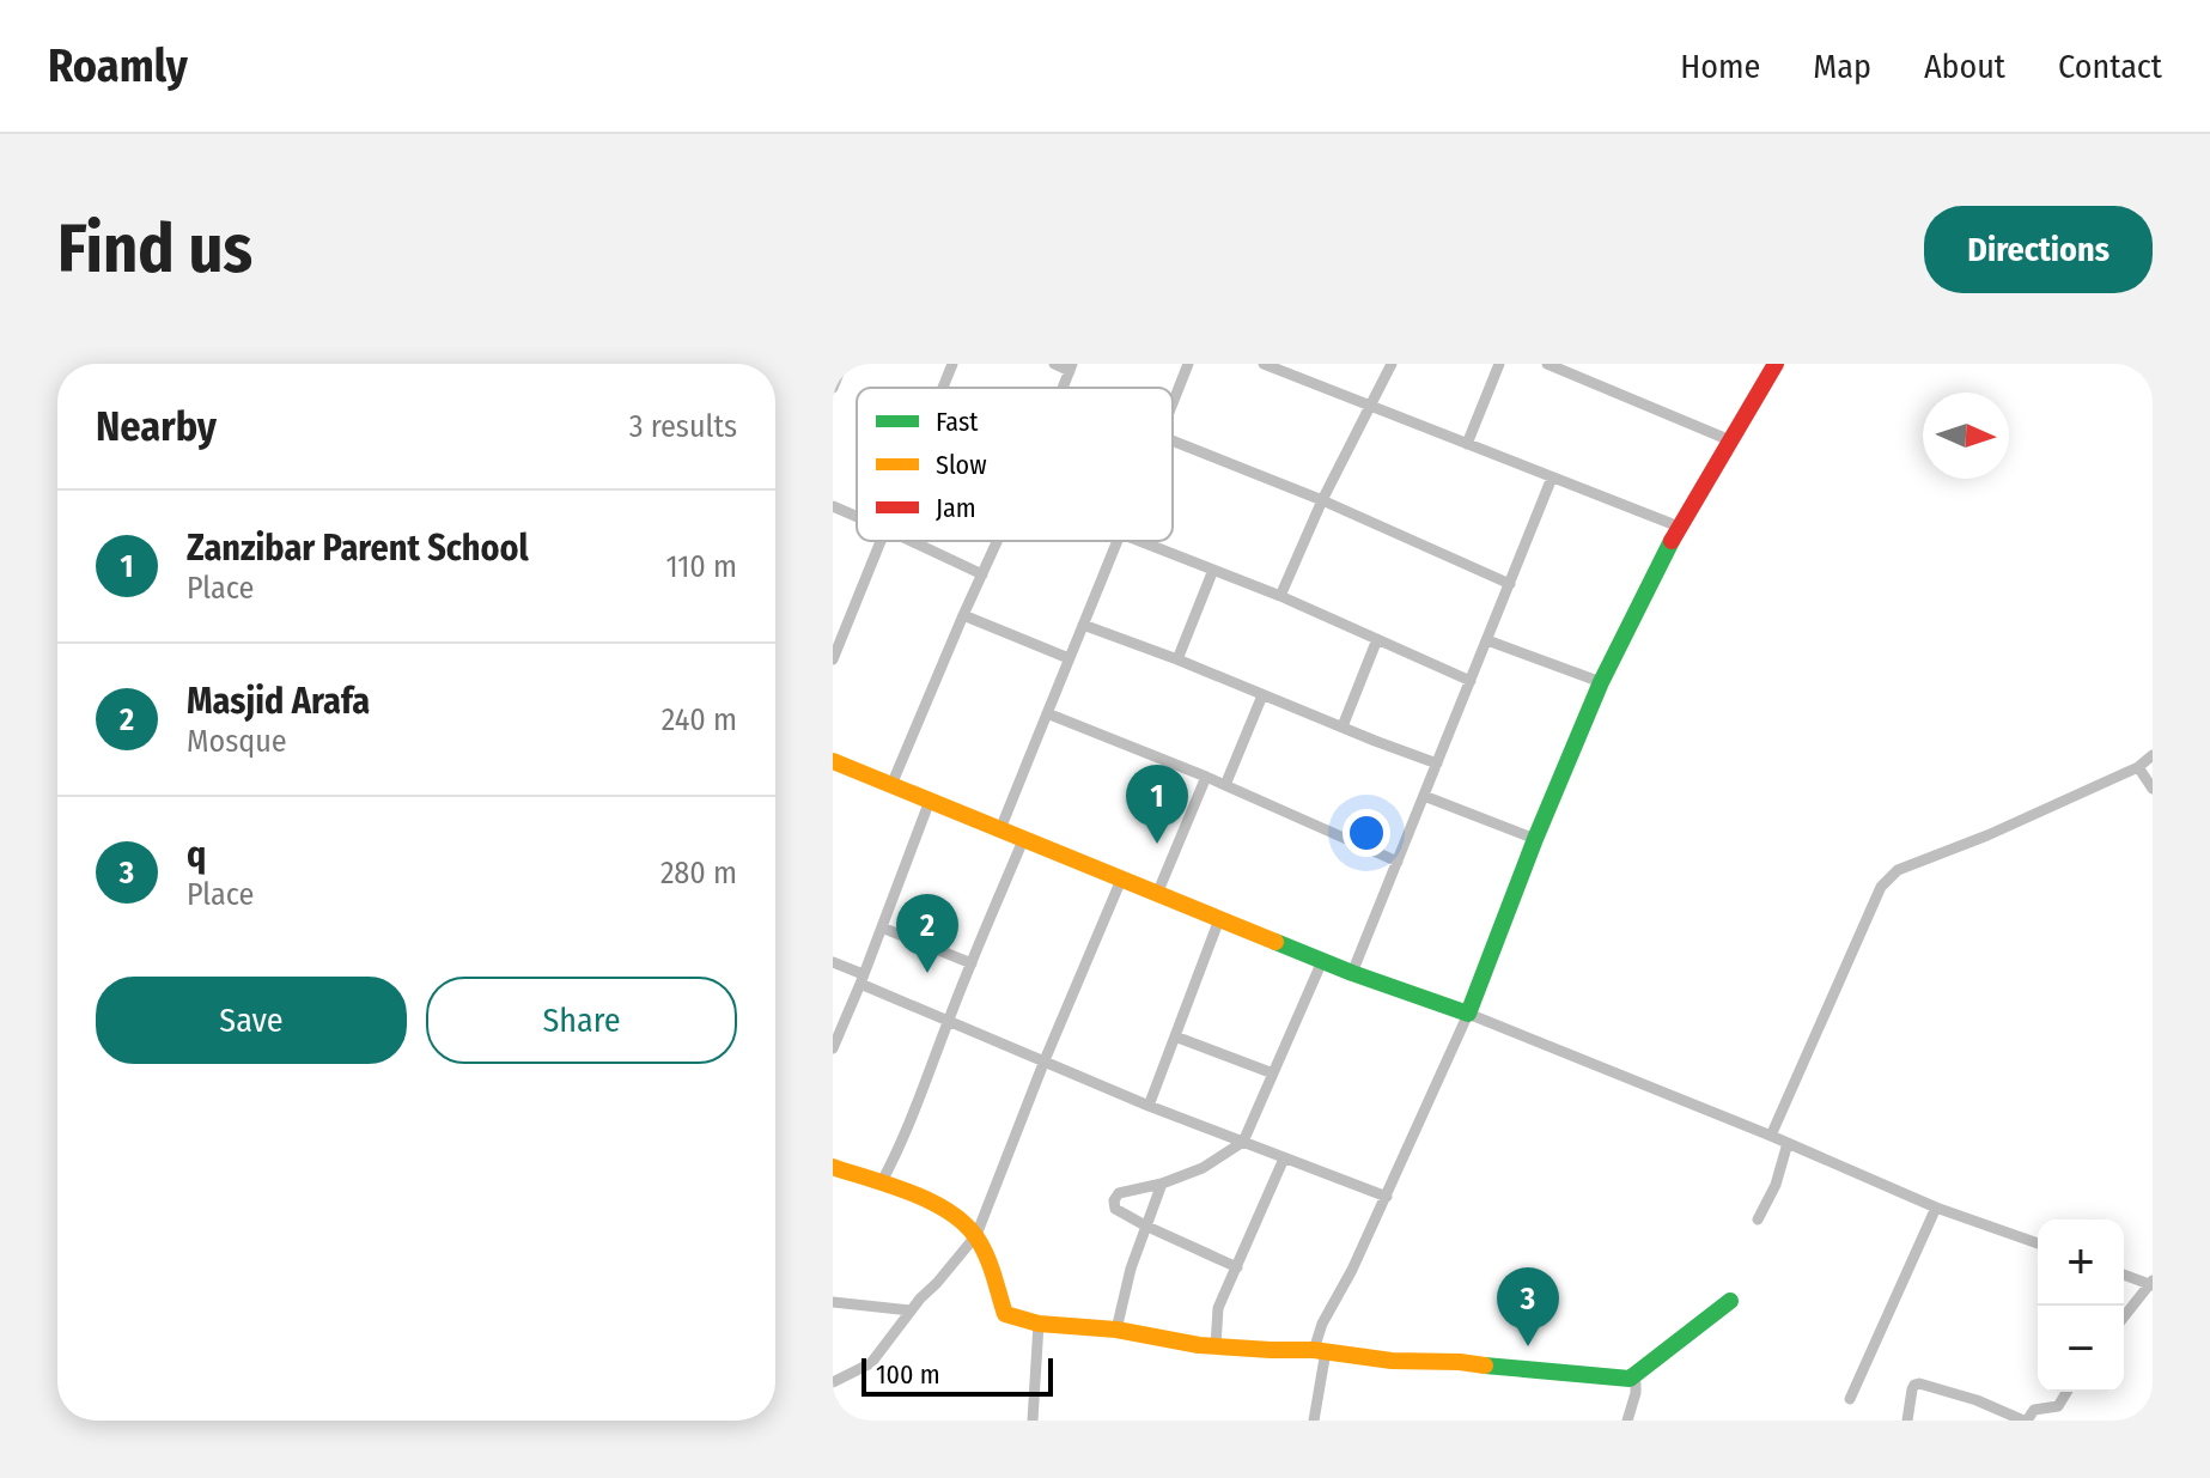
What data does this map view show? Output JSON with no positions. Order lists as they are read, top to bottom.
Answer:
{
  "legend": ["Fast", "Slow", "Jam"],
  "scale_bar": "100 m",
  "north": "right",
  "page": {
    "header": "Roamly",
    "nav": [
      "Home",
      "Map",
      "About",
      "Contact"
    ],
    "buttons": [
      "Directions",
      ["Save", "Share"]
    ],
    "title": "Find us",
    "heading": ["Nearby", "3 results"],
    "list": [
      {
        "mark": "1",
        "name": "Zanzibar Parent School",
        "note": "Place",
        "value": "110 m"
      },
      {
        "mark": "2",
        "name": "Masjid Arafa",
        "note": "Mosque",
        "value": "240 m"
      },
      {
        "mark": "3",
        "name": "q",
        "note": "Place",
        "value": "280 m"
      }
    ],
    "pins": ["1", "2", "3"],
    "map_buttons": ["+", "−"],
    "scale": "100 m"
  }
}
